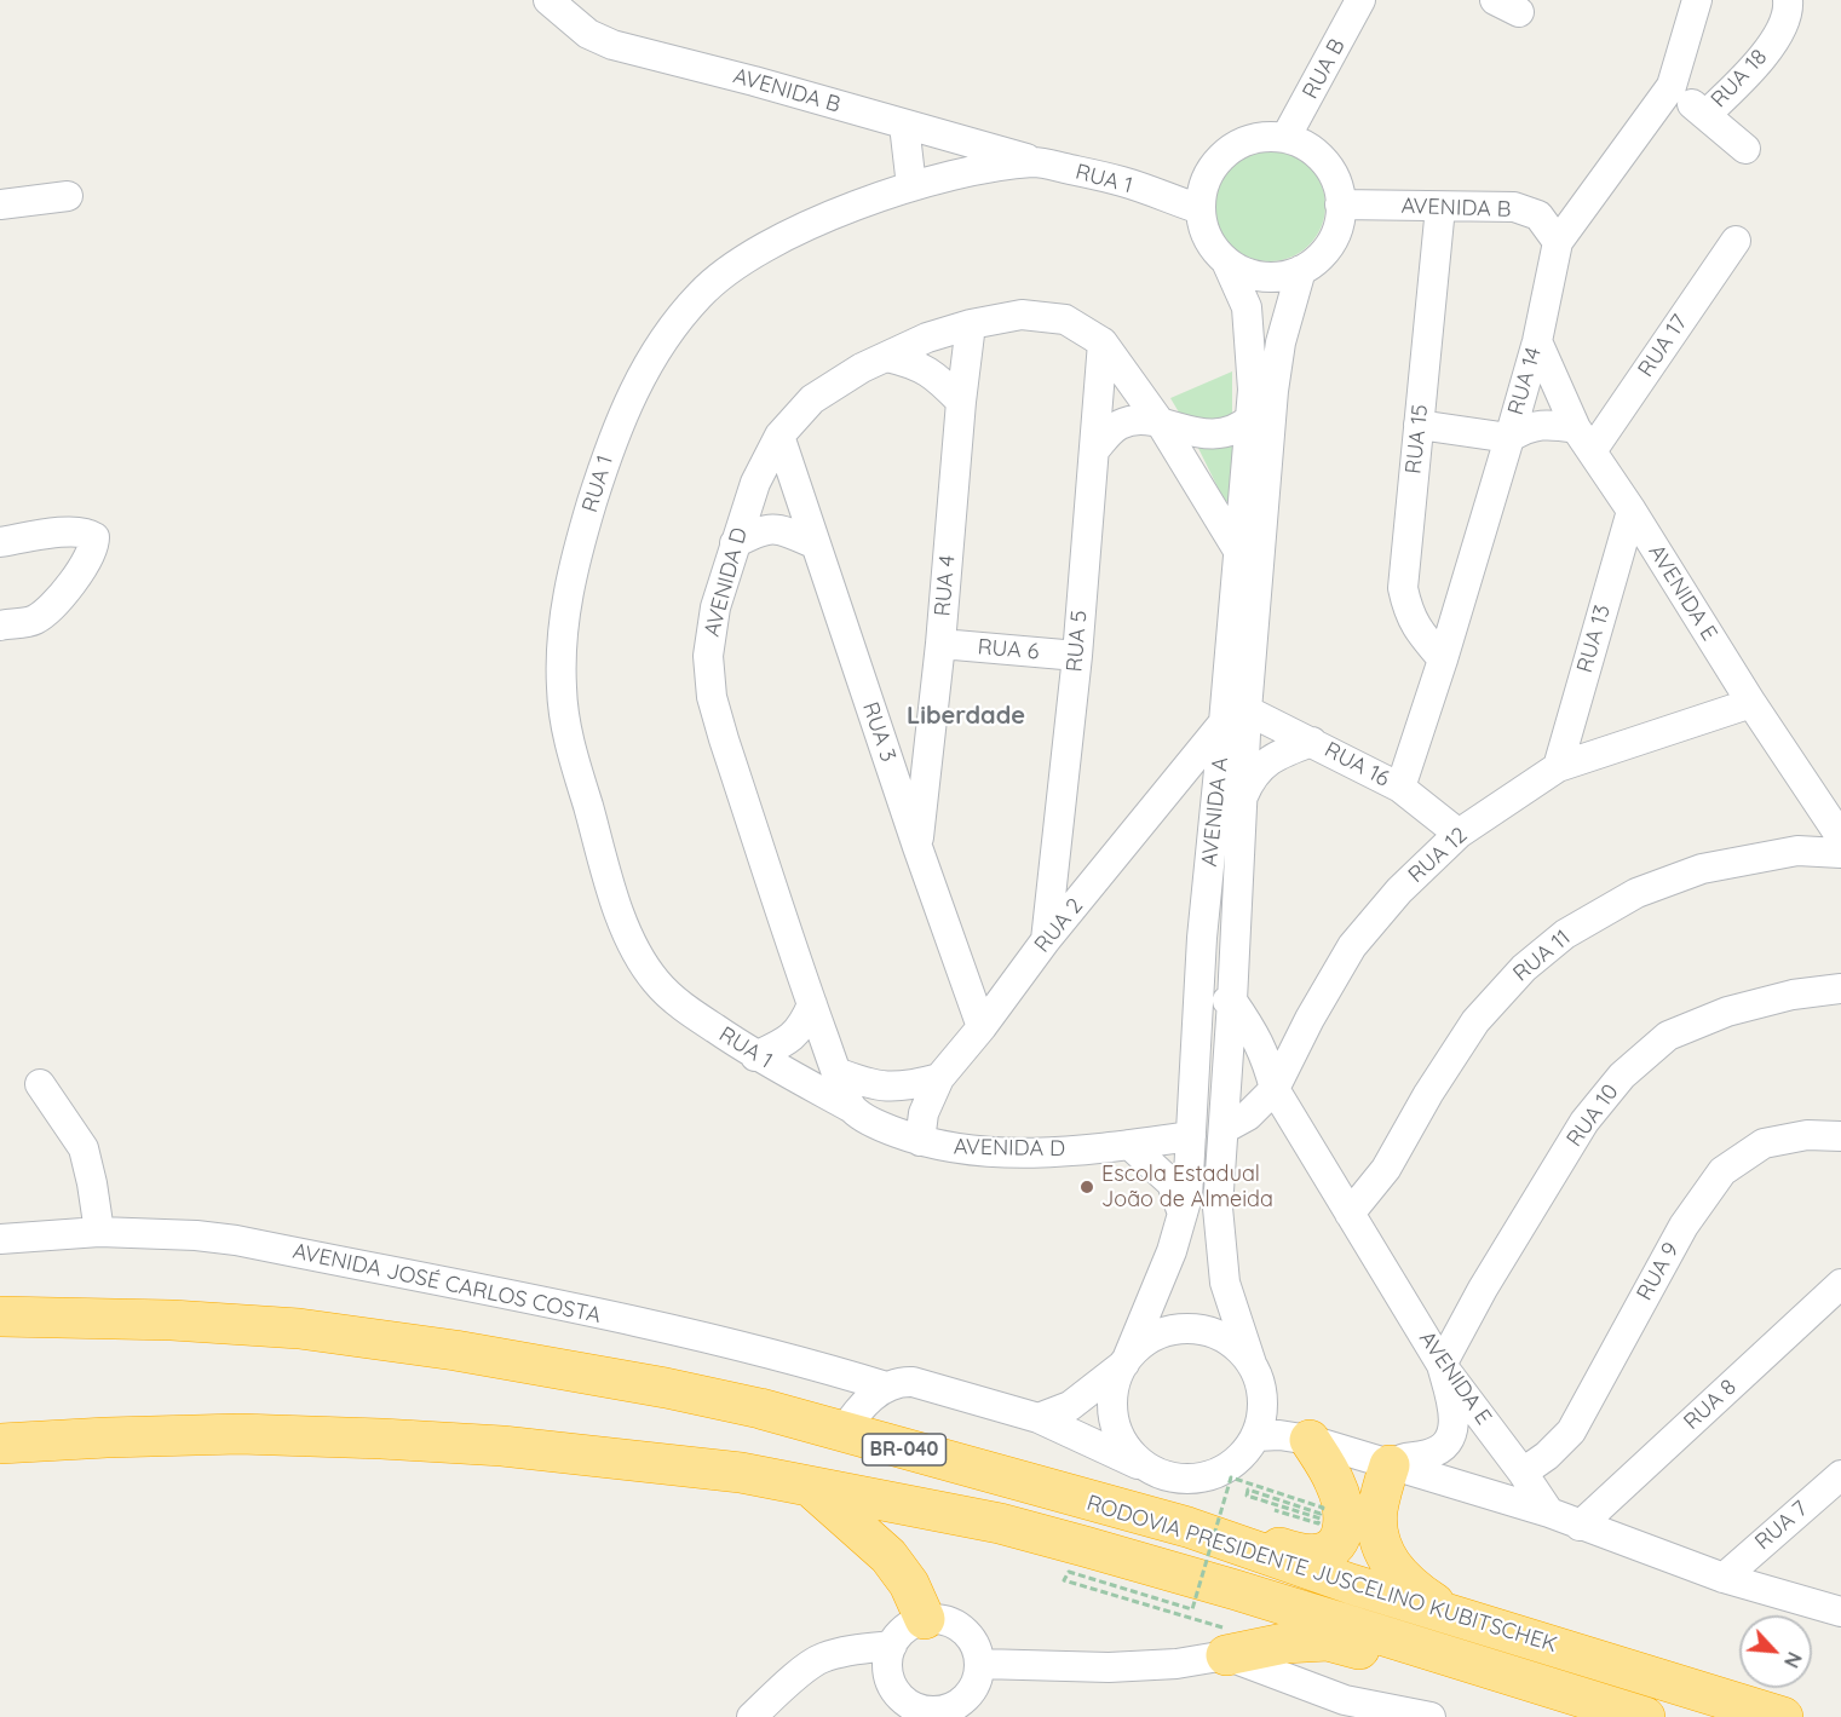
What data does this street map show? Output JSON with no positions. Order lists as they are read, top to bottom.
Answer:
{
  "streets": {
    "highway": ["BR-040", "RODOVIA PRESIDENTE JUSCELINO KUBITSCHEK"],
    "street": [
      "RUA B",
      "RUA 18",
      "AVENIDA B",
      "RUA 1",
      "RUA 17",
      "RUA 14",
      "RUA 15",
      "AVENIDA D",
      "RUA 4",
      "AVENIDA E",
      "RUA 13",
      "RUA 5",
      "RUA 6",
      "RUA 3",
      "RUA 16",
      "AVENIDA A",
      "RUA 12",
      "RUA 2",
      "RUA 11",
      "RUA 10",
      "RUA 9",
      "AVENIDA JOSÉ CARLOS COSTA",
      "RUA 8",
      "RUA 7"
    ]
  },
  "crossings": [
    ["RUA B", "AVENIDA B"],
    ["RUA B", "RUA 1"],
    ["RUA B", "AVENIDA A"],
    ["AVENIDA B", "RUA 1"],
    ["AVENIDA B", "RUA 14"],
    ["AVENIDA B", "RUA 15"],
    ["AVENIDA B", "AVENIDA A"],
    ["RUA 1", "AVENIDA D"],
    ["RUA 1", "AVENIDA A"],
    ["RUA 17", "AVENIDA E"],
    ["RUA 14", "RUA 15"],
    ["RUA 14", "AVENIDA E"],
    ["RUA 14", "RUA 16"],
    ["AVENIDA D", "RUA 4"],
    ["AVENIDA D", "RUA 5"],
    ["AVENIDA D", "RUA 3"],
    ["AVENIDA D", "AVENIDA A"],
    ["AVENIDA D", "RUA 2"],
    ["RUA 4", "RUA 6"],
    ["RUA 4", "RUA 3"],
    ["AVENIDA E", "RUA 13"],
    ["AVENIDA E", "AVENIDA A"],
    ["AVENIDA E", "RUA 12"],
    ["AVENIDA E", "RUA 11"],
    ["AVENIDA E", "RUA 10"],
    ["AVENIDA E", "RUA 9"],
    ["RUA 13", "RUA 12"],
    ["RUA 5", "RUA 6"],
    ["RUA 5", "RUA 2"],
    ["RUA 3", "RUA 2"],
    ["RUA 16", "AVENIDA A"],
    ["RUA 16", "RUA 12"],
    ["RUA 16", "RUA 2"],
    ["AVENIDA A", "RUA 12"],
    ["AVENIDA A", "RUA 2"],
    ["AVENIDA A", "AVENIDA JOSÉ CARLOS COSTA"]
  ],
  "districts": ["Liberdade"],
  "places": ["Escola Estadual João de Almeida"],
  "north": "bottom right"
}
